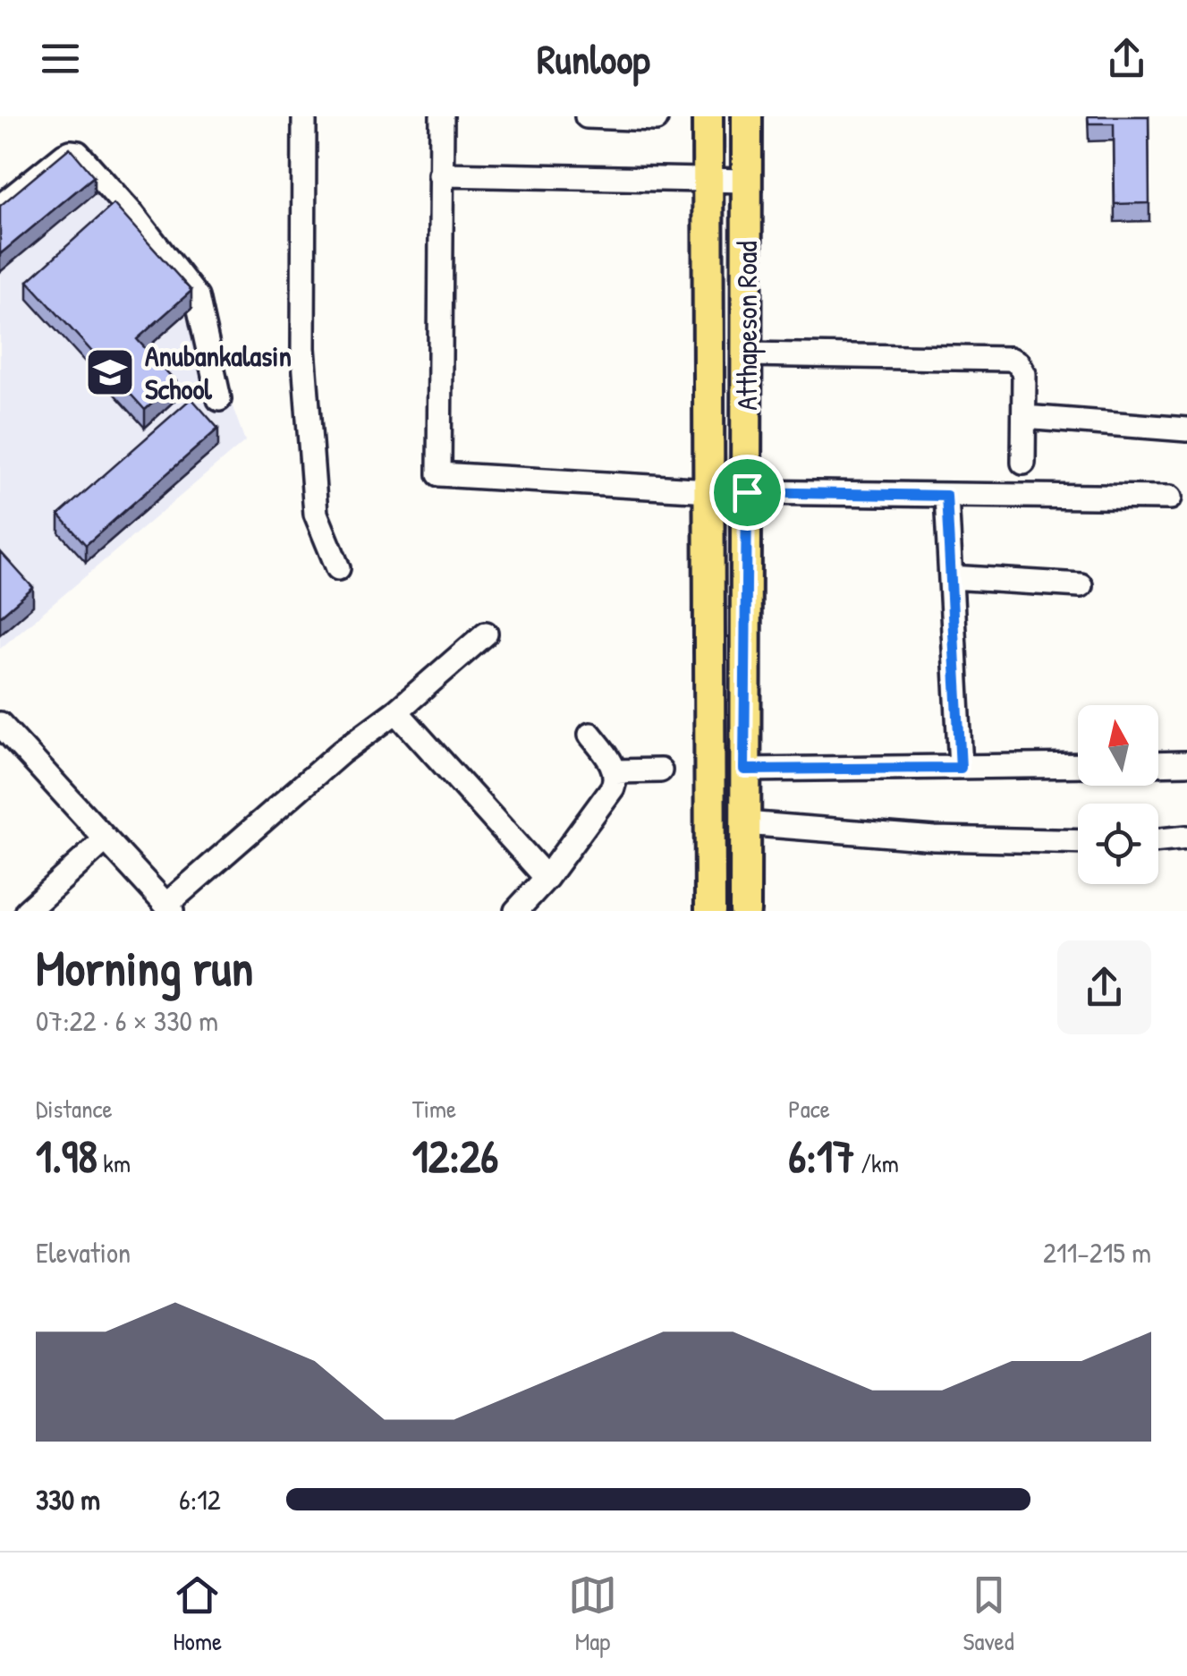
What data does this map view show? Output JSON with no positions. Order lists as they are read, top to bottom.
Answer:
{
  "streets": {
    "main road": ["Atthapeson Road"]
  },
  "places": {
    "school or university": ["Anubankalasin School"]
  },
  "north": "top",
  "page": {
    "header": "Runloop",
    "heading": ["Morning run", "07:22 · 6 × 330 m"],
    "stats": [
      ["Distance", "1.98 km"],
      ["Time", "12:26"],
      ["Pace", "6:17 /km"]
    ],
    "chart": ["Elevation", "211–215 m"],
    "list": [
      {
        "name": "330 m",
        "note": "6:12"
      }
    ],
    "tabs": ["Home", "Map", "Saved"]
  }
}
